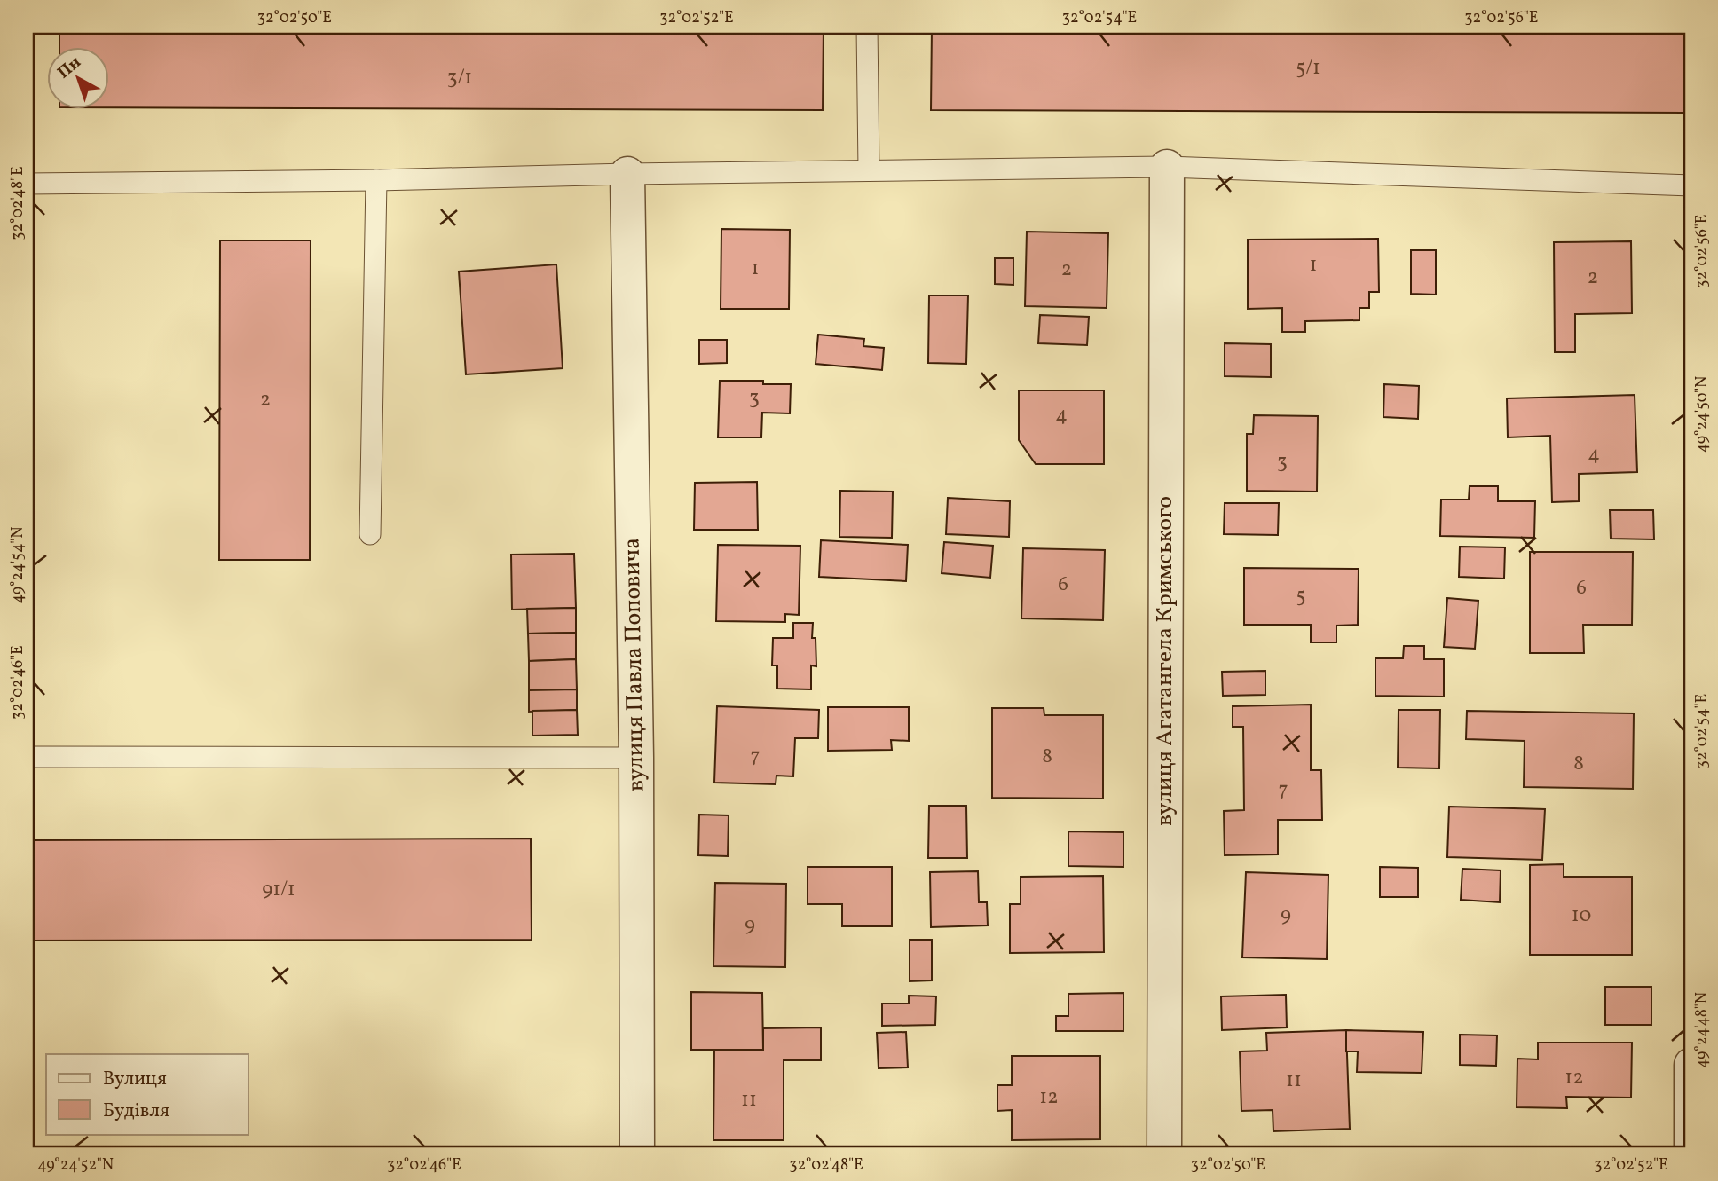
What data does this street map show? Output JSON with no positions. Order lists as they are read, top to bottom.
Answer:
{
  "streets": {
    "street": ["вулиця Агатангела Кримського", "вулиця Павла Поповича"]
  },
  "house_numbers": [
    "5/1",
    "3/1",
    "1",
    "1",
    "2",
    "2",
    "3",
    "2",
    "4",
    "4",
    "3",
    "6",
    "6",
    "5",
    "7",
    "8",
    "8",
    "7",
    "91/1",
    "9",
    "10",
    "9",
    "12",
    "11",
    "12",
    "11"
  ],
  "legend": ["Вулиця", "Будівля"],
  "north": "top left",
  "coordinates": [
    "32°02'50\"E",
    "32°02'52\"E",
    "32°02'54\"E",
    "32°02'56\"E",
    "32°02'48\"E",
    "49°24'50\"N",
    "49°24'54\"N",
    "32°02'46\"E",
    "49°24'48\"N",
    "49°24'52\"N"
  ]
}
